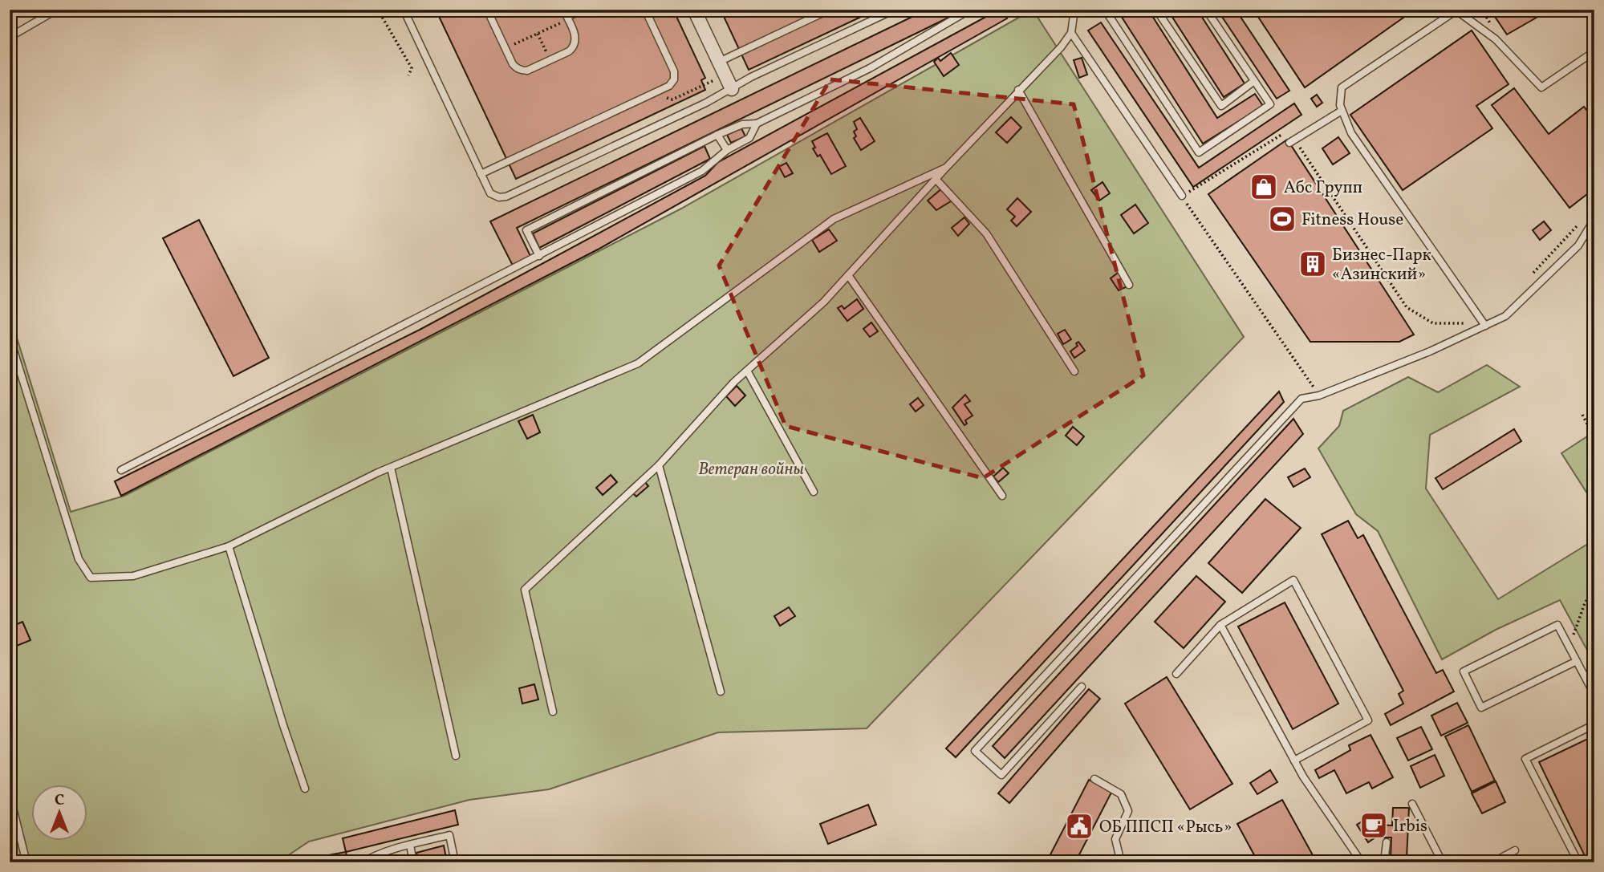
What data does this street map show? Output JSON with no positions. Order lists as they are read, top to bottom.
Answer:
{
  "parks": ["Ветеран войны"],
  "places": {
    "shop": ["Абс Групп"],
    "sports": ["Fitness House"],
    "building": ["Бизнес-Парк «Азинский»"],
    "cafe": ["Irbis"],
    "public building": ["ОБ ППСП «Рысь»"]
  },
  "north": "top"
}
